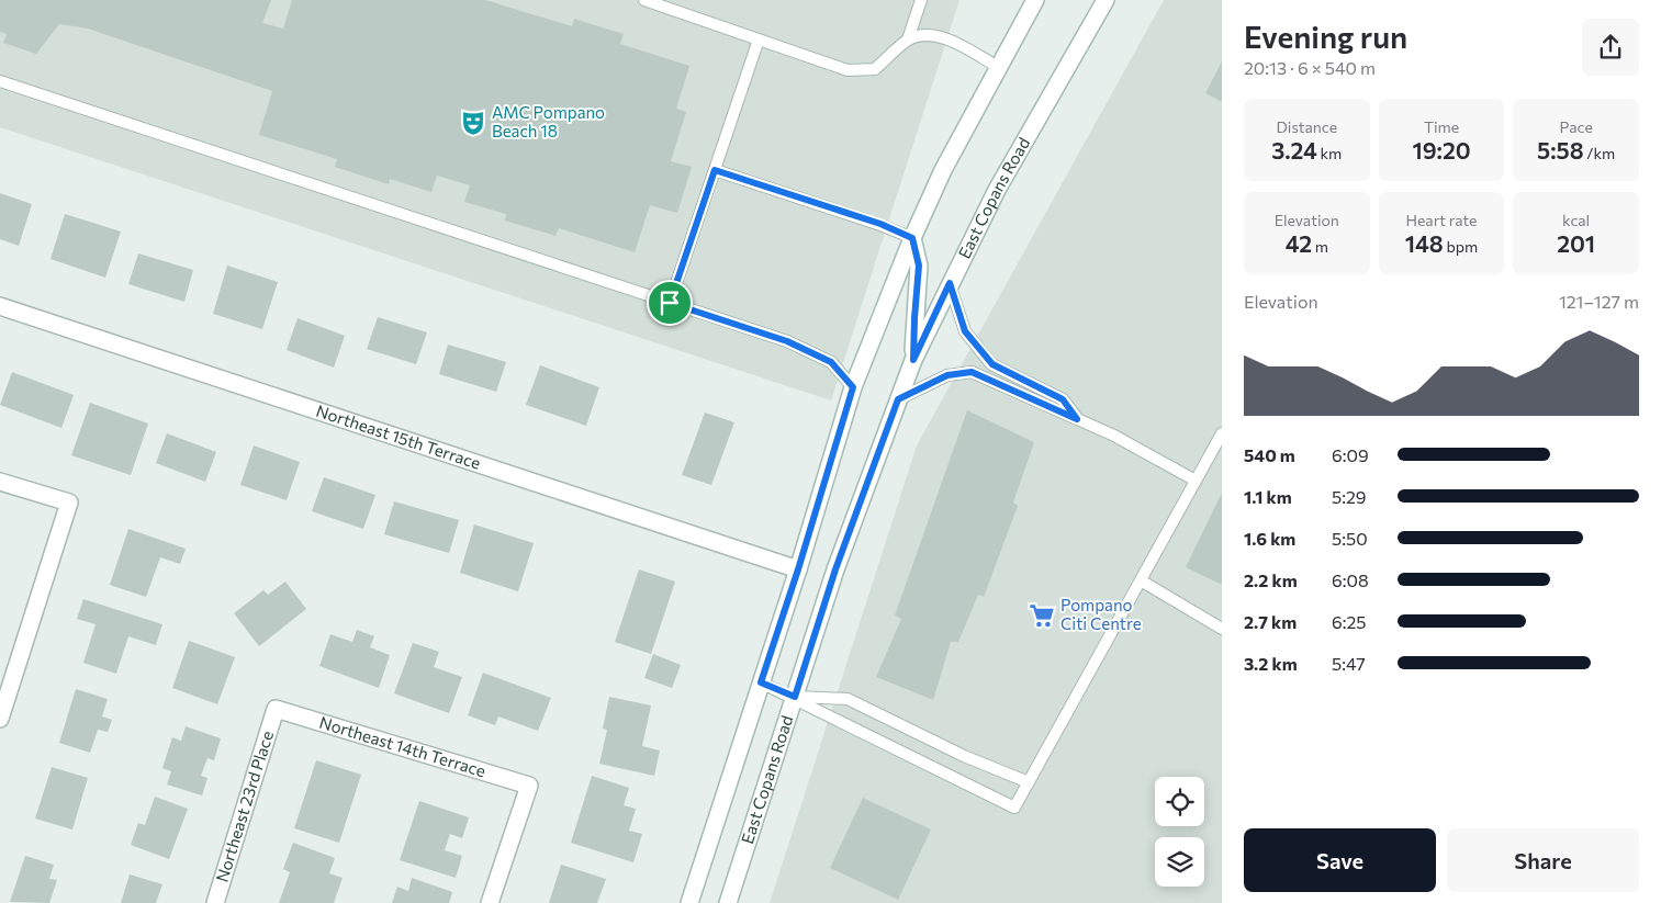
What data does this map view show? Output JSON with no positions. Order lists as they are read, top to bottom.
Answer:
{
  "streets": {
    "main road": [
      "East Copans Road",
      "Northeast 15th Terrace",
      "Northeast 14th Terrace",
      "Northeast 23rd Place"
    ]
  },
  "crossings": [
    ["Northeast 14th Terrace", "Northeast 23rd Place"]
  ],
  "places": {
    "theatre": ["AMC Pompano Beach 18"],
    "supermarket": ["Pompano Citi Centre"]
  },
  "page": {
    "heading": ["Evening run", "20:13 · 6 × 540 m"],
    "stats": [
      ["Distance", "3.24 km"],
      ["Time", "19:20"],
      ["Pace", "5:58 /km"],
      ["Elevation", "42 m"],
      ["Heart rate", "148 bpm"],
      ["kcal", "201"]
    ],
    "chart": ["Elevation", "121–127 m"],
    "list": [
      {
        "name": "540 m",
        "note": "6:09"
      },
      {
        "name": "1.1 km",
        "note": "5:29"
      },
      {
        "name": "1.6 km",
        "note": "5:50"
      },
      {
        "name": "2.2 km",
        "note": "6:08"
      },
      {
        "name": "2.7 km",
        "note": "6:25"
      },
      {
        "name": "3.2 km",
        "note": "5:47"
      }
    ],
    "buttons": ["Save", "Share"]
  }
}
